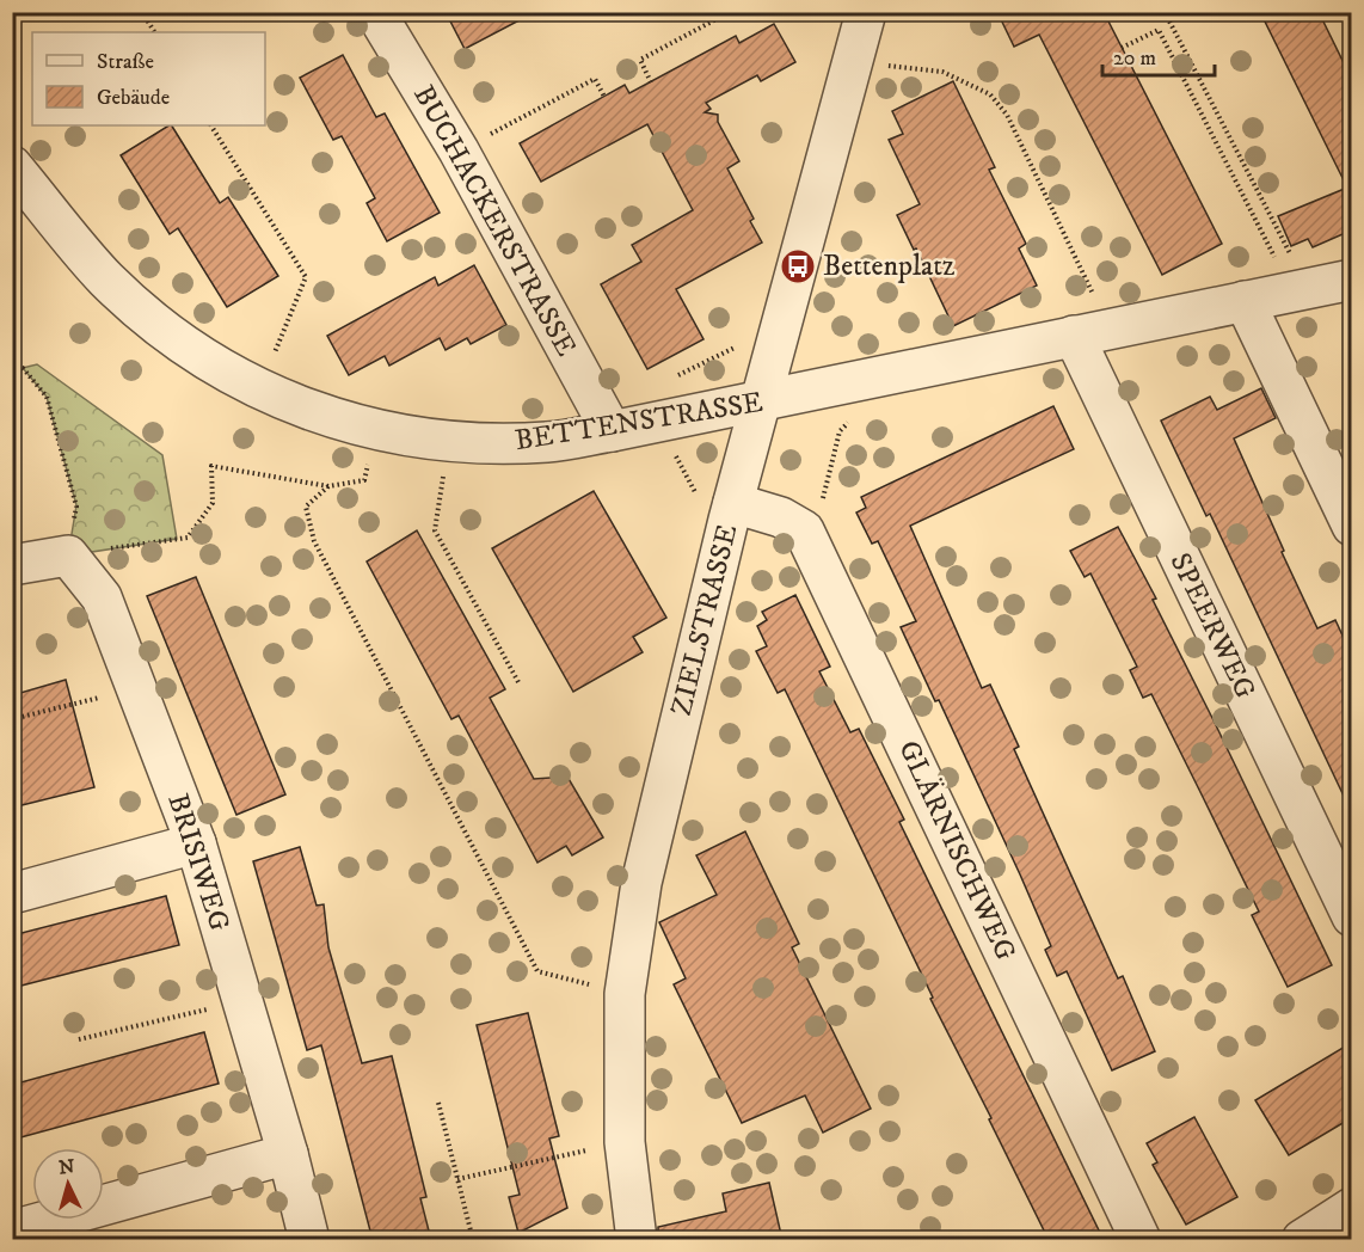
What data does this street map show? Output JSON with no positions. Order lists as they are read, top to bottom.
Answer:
{
  "streets": {
    "street": [
      "BUCHACKERSTRASSE",
      "BETTENSTRASSE",
      "ZIELSTRASSE",
      "SPEERWEG",
      "GLÄRNISCHWEG",
      "BRISIWEG"
    ]
  },
  "crossings": [
    ["BUCHACKERSTRASSE", "BETTENSTRASSE"],
    ["BETTENSTRASSE", "ZIELSTRASSE"],
    ["BETTENSTRASSE", "SPEERWEG"]
  ],
  "places": {
    "bus stop": ["Bettenplatz"]
  },
  "legend": ["Straße", "Gebäude"],
  "scale_bar": "20 m",
  "north": "top"
}
